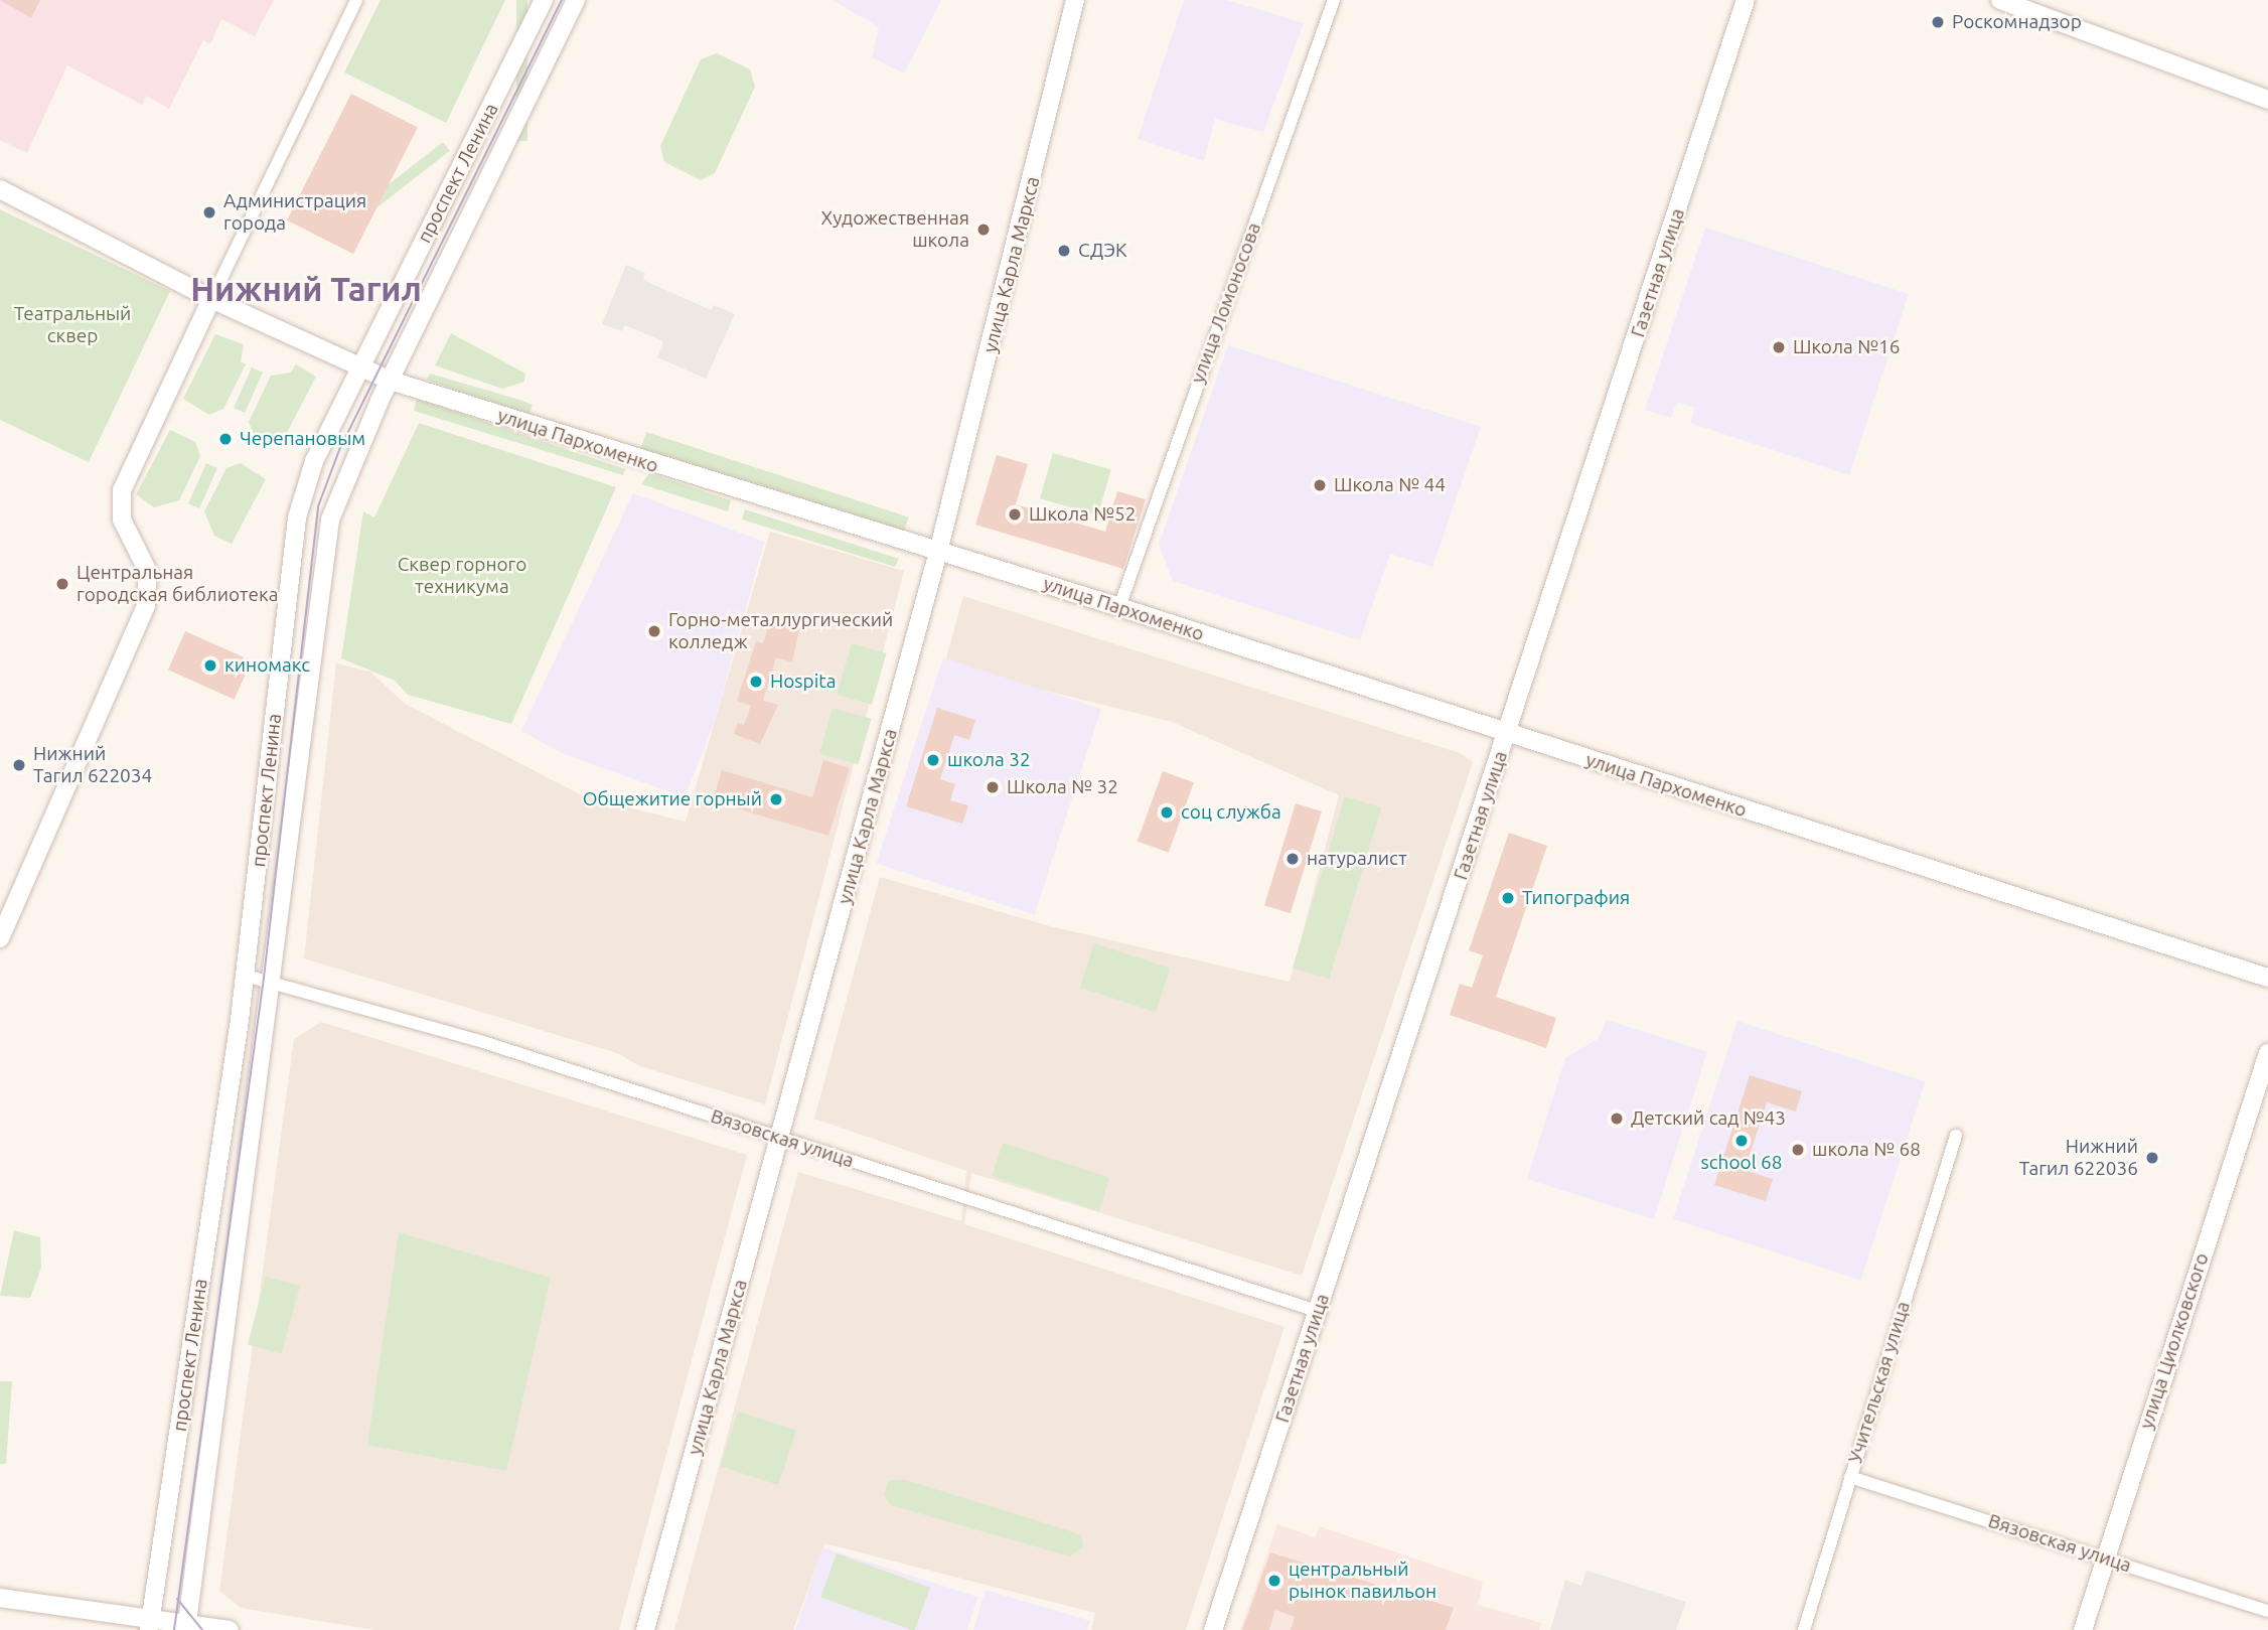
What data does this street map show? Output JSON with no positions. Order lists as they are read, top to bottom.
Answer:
{
  "streets": {
    "main road": [
      "проспект Ленина",
      "улица Карла Маркса",
      "Газетная улица",
      "улица Пархоменко",
      "улица Циолковского"
    ],
    "street": ["улица Ломоносова", "Вязовская улица", "Учительская улица"]
  },
  "crossings": [
    ["проспект Ленина", "улица Пархоменко"],
    ["проспект Ленина", "Вязовская улица"],
    ["улица Карла Маркса", "улица Пархоменко"],
    ["улица Карла Маркса", "Вязовская улица"],
    ["Газетная улица", "улица Пархоменко"],
    ["Газетная улица", "Вязовская улица"],
    ["улица Ломоносова", "улица Пархоменко"],
    ["Вязовская улица", "улица Циолковского"],
    ["Вязовская улица", "Учительская улица"]
  ],
  "districts": ["Нижний Тагил"],
  "parks": ["Театральный сквер", "Сквер горного техникума"],
  "places": [
    "Роскомнадзор",
    "Администрация города",
    "Художественная школа",
    "СДЭК",
    "Школа №16",
    "Черепановым",
    "Школа № 44",
    "Школа №52",
    "Центральная городская библиотека",
    "Горно-металлургический колледж",
    "киномакс",
    "Hospita",
    "школа 32",
    "Нижний Тагил 622034",
    "Школа № 32",
    "Общежитие горный",
    "соц служба",
    "натуралист",
    "Типография",
    "Детский сад №43",
    "school 68",
    "школа № 68",
    "Нижний Тагил 622036",
    "центральный рынок павильон"
  ]
}
